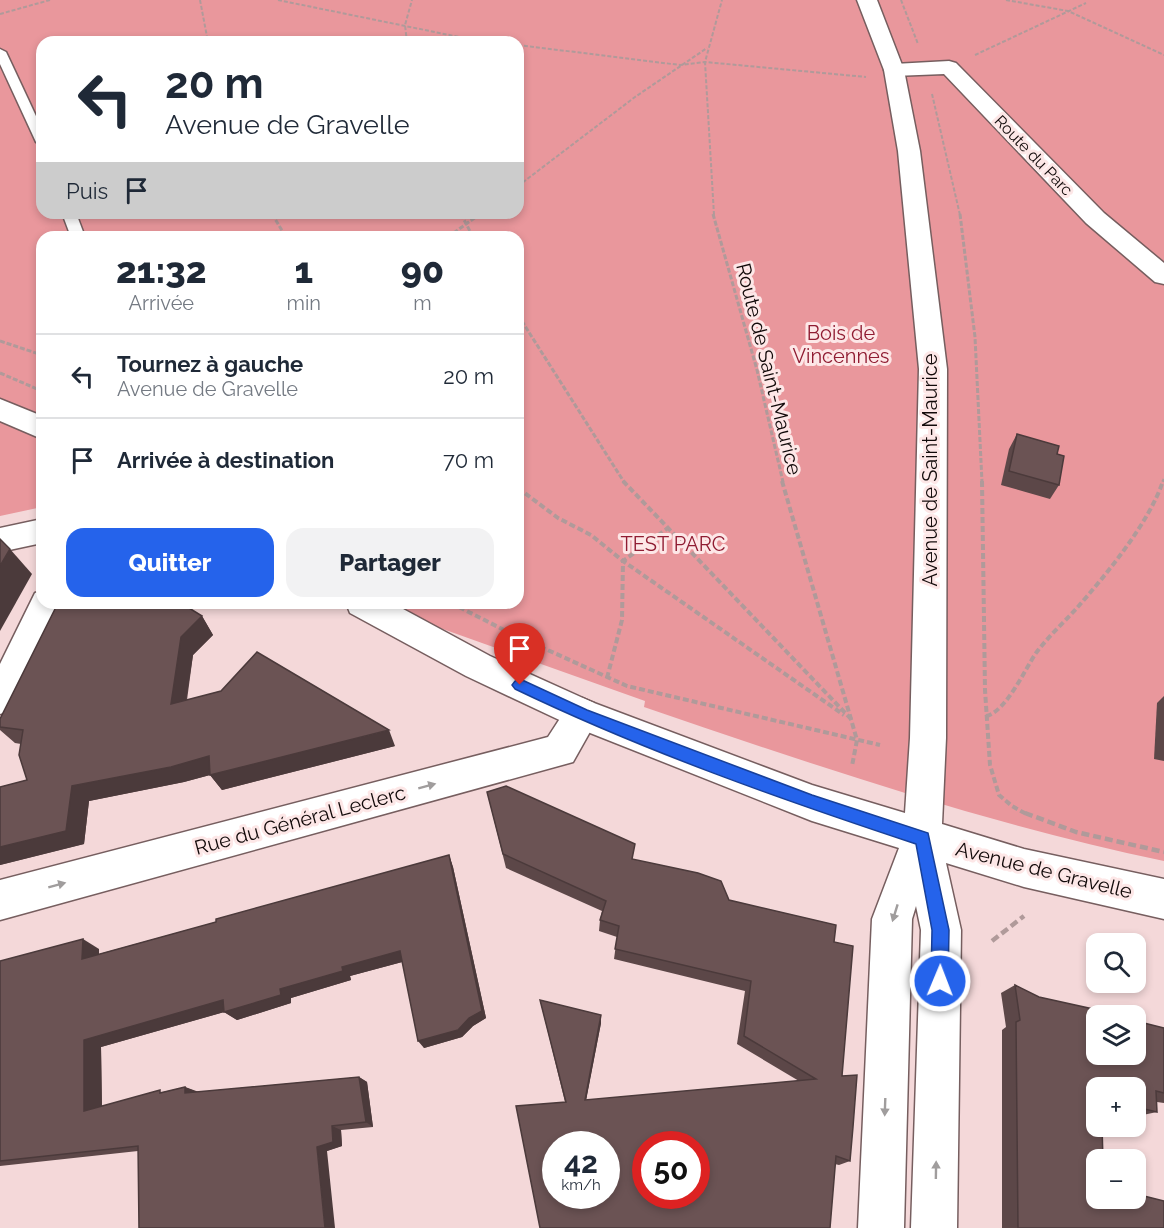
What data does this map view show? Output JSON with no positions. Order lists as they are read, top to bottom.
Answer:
{
  "streets": {
    "street": [
      "Route du Parc",
      "Avenue de Saint-Maurice",
      "Rue du Général Leclerc",
      "Avenue de Gravelle"
    ],
    "path": ["Route de Saint-Maurice"]
  },
  "crossings": [
    ["Avenue de Saint-Maurice", "Avenue de Gravelle"],
    ["Rue du Général Leclerc", "Avenue de Gravelle"]
  ],
  "one_way": ["Rue du Général Leclerc"],
  "parks": ["Bois de Vincennes", "TEST PARC"],
  "page": {
    "turn": ["20 m", "Avenue de Gravelle"],
    "then": "Puis",
    "eta": [
      "21:32",
      "Arrivée",
      "1",
      "min",
      "90",
      "m"
    ],
    "list": [
      {
        "name": "Tournez à gauche",
        "note": "Avenue de Gravelle",
        "value": "20 m"
      },
      {
        "name": "Arrivée à destination",
        "value": "70 m"
      }
    ],
    "buttons": ["Quitter", "Partager"],
    "map_buttons": ["+", "−"],
    "speed": "42 km/h",
    "limit": "50"
  }
}
